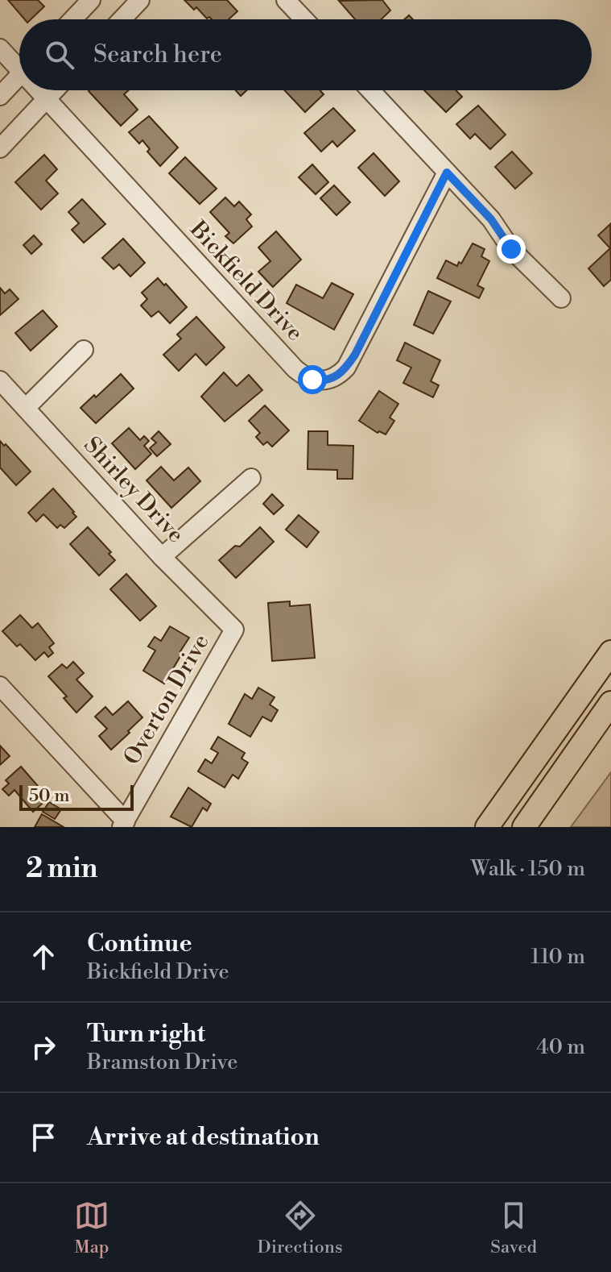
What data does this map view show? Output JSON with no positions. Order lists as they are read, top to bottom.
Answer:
{
  "streets": {
    "street": ["Bickfield Drive", "Shirley Drive", "Overton Drive"]
  },
  "crossings": [
    ["Shirley Drive", "Overton Drive"]
  ],
  "scale_bar": "50 m",
  "page": {
    "search": "Search here",
    "scale": "50 m",
    "heading": ["2 min", "Walk · 150 m"],
    "list": [
      ["Continue", "Bickfield Drive", "110 m"],
      ["Turn right", "Bramston Drive", "40 m"],
      "Arrive at destination"
    ],
    "nav": ["Map", "Directions", "Saved"]
  }
}
